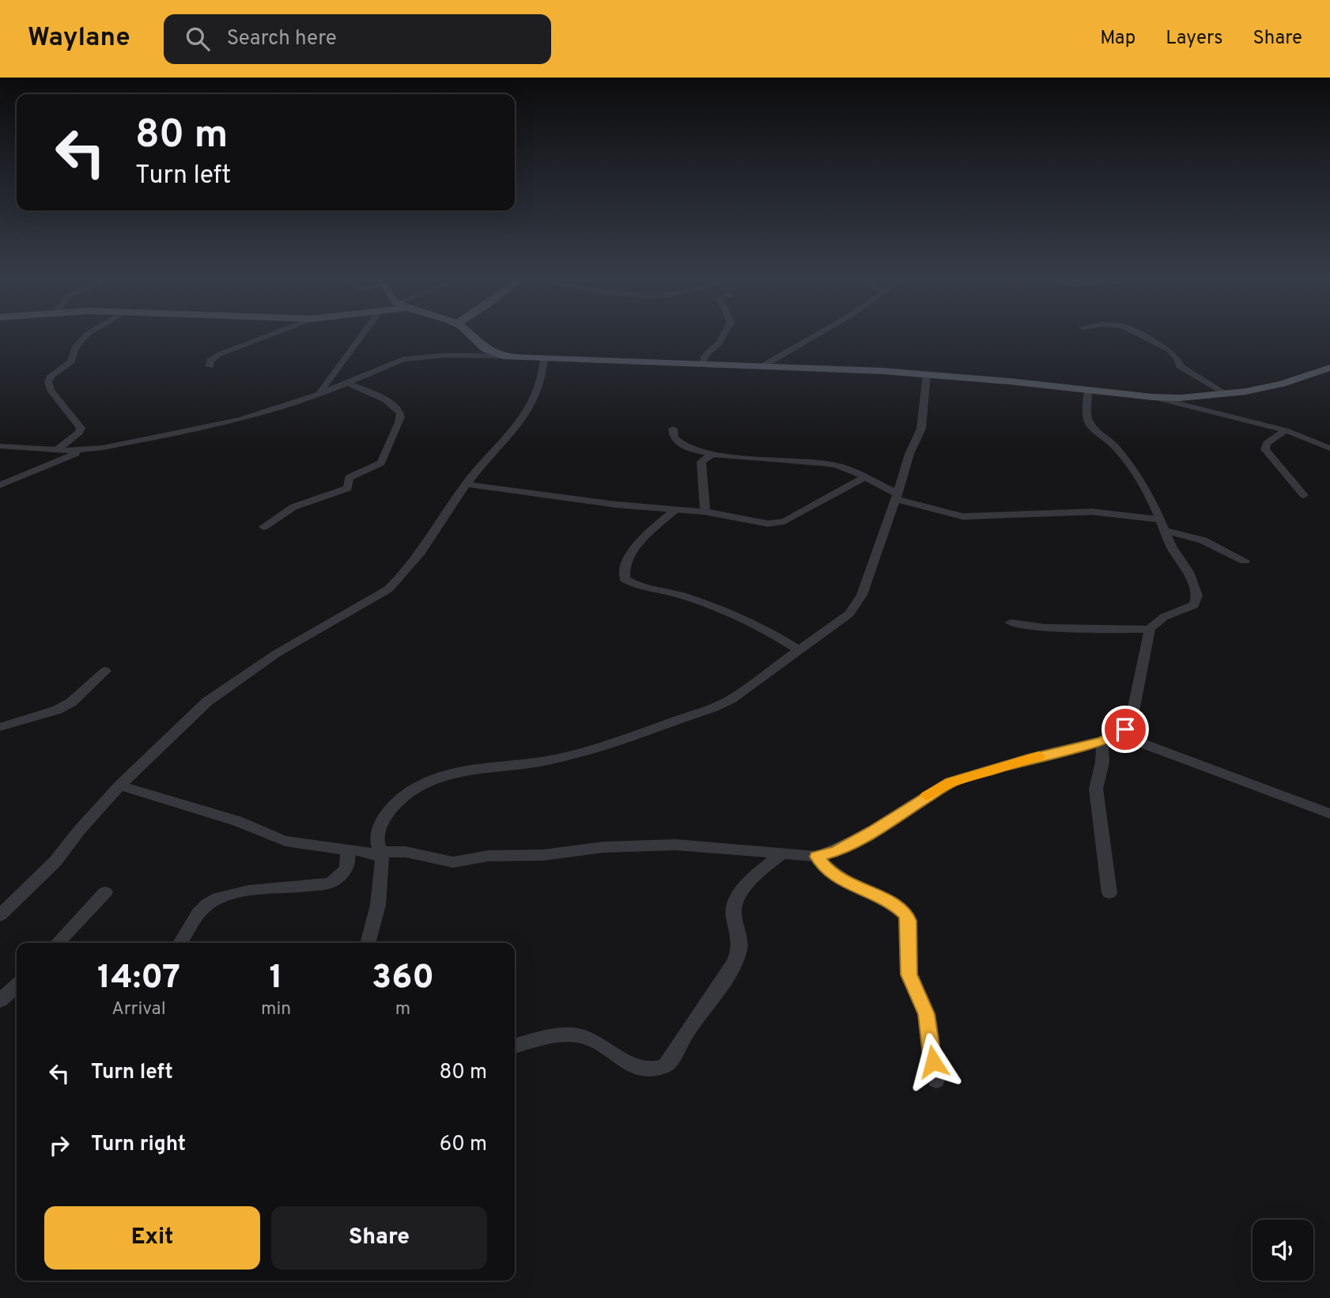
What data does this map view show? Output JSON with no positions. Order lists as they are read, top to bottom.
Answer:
{
  "page": {
    "header": "Waylane",
    "search": "Search here",
    "nav": ["Map", "Layers", "Share"],
    "turn": ["80 m", "Turn left"],
    "eta": [
      "14:07",
      "Arrival",
      "1",
      "min",
      "360",
      "m"
    ],
    "list": [
      {
        "name": "Turn left",
        "value": "80 m"
      },
      {
        "name": "Turn right",
        "value": "60 m"
      }
    ],
    "buttons": ["Exit", "Share"]
  }
}
